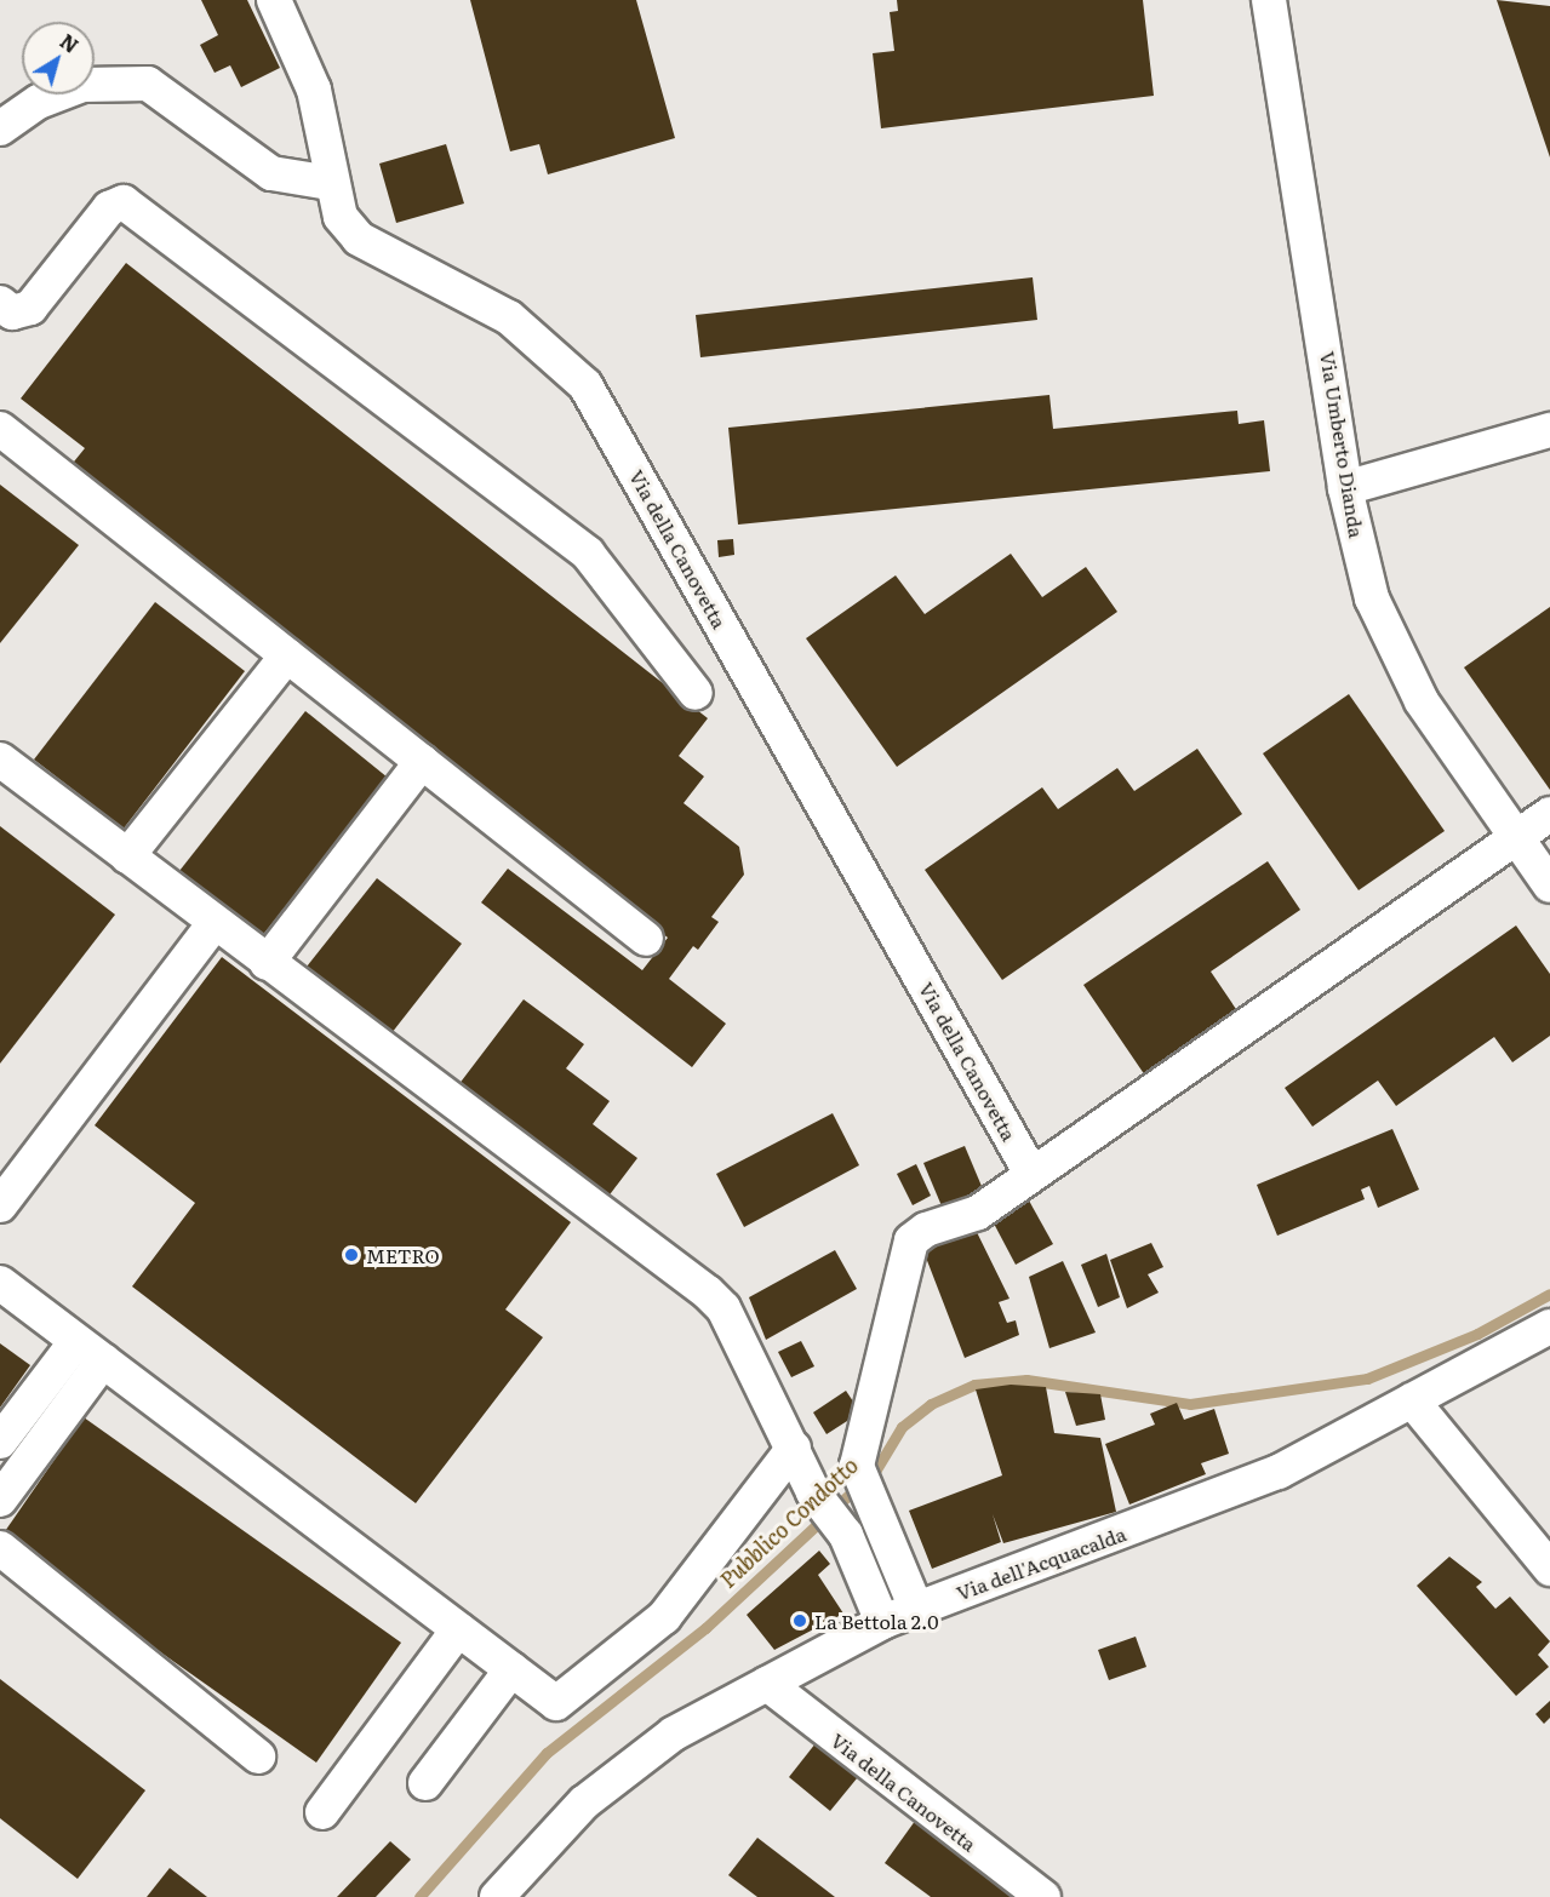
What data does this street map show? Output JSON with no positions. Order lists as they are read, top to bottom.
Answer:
{
  "streets": {
    "street": ["Via Umberto Dianda", "Via della Canovetta", "Via dell'Acquacalda"]
  },
  "crossings": [
    ["Via della Canovetta", "Via dell'Acquacalda"]
  ],
  "water": ["Pubblico Condotto"],
  "places": ["METRO", "La Bettola 2.0"],
  "north": "top right"
}
